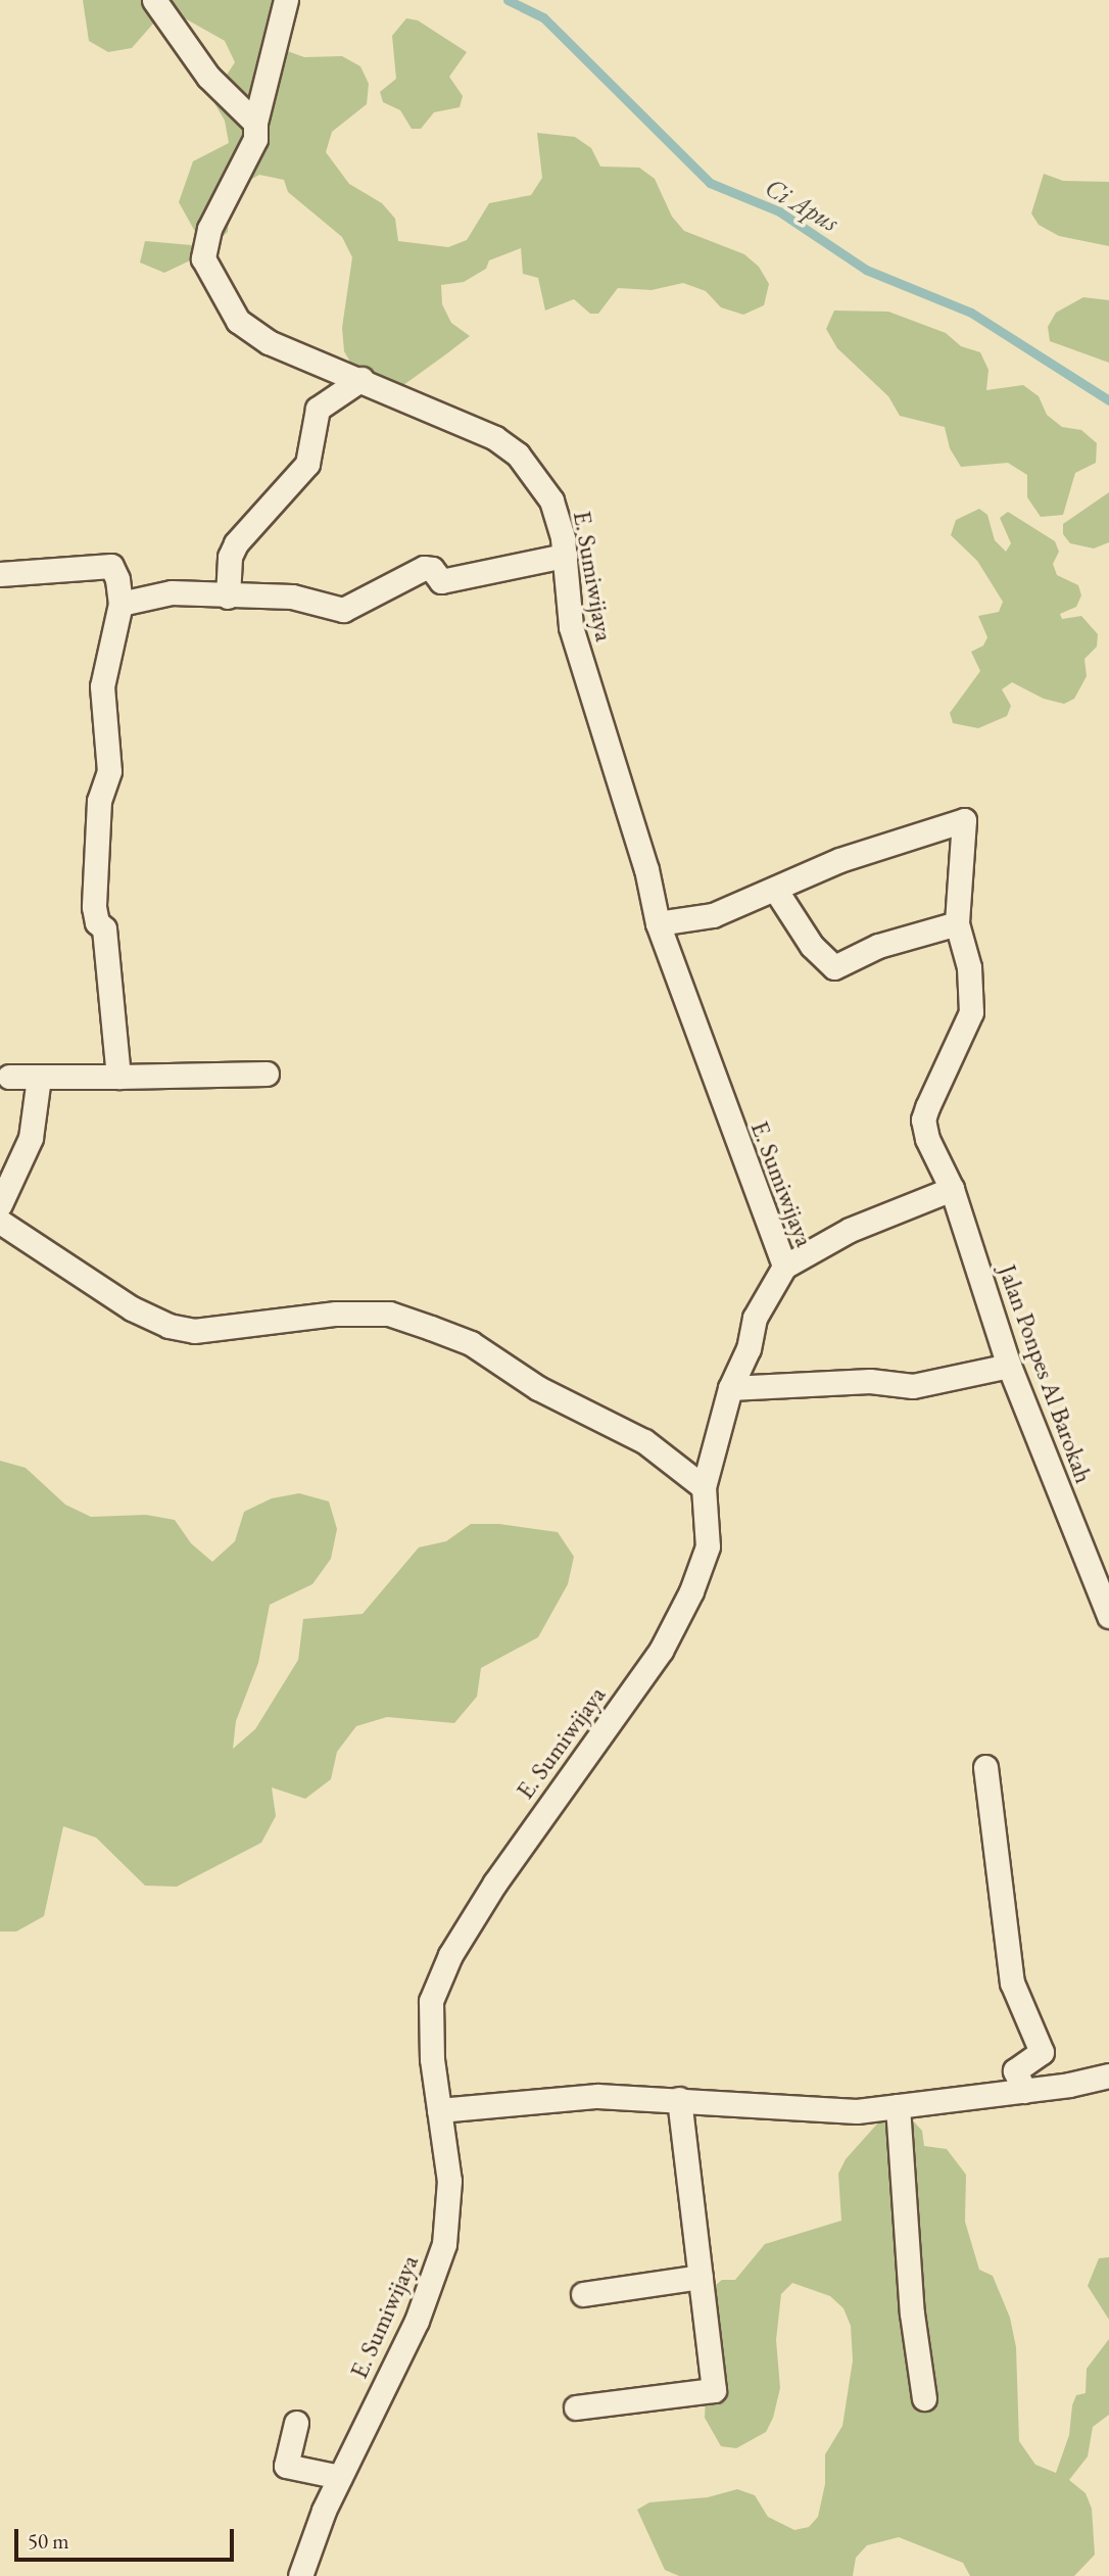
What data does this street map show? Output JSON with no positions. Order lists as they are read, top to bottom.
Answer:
{
  "streets": {
    "street": ["E. Sumiwijaya", "Jalan Ponpes Al Barokah"]
  },
  "water": ["Ci Apus"],
  "scale_bar": "50 m"
}
